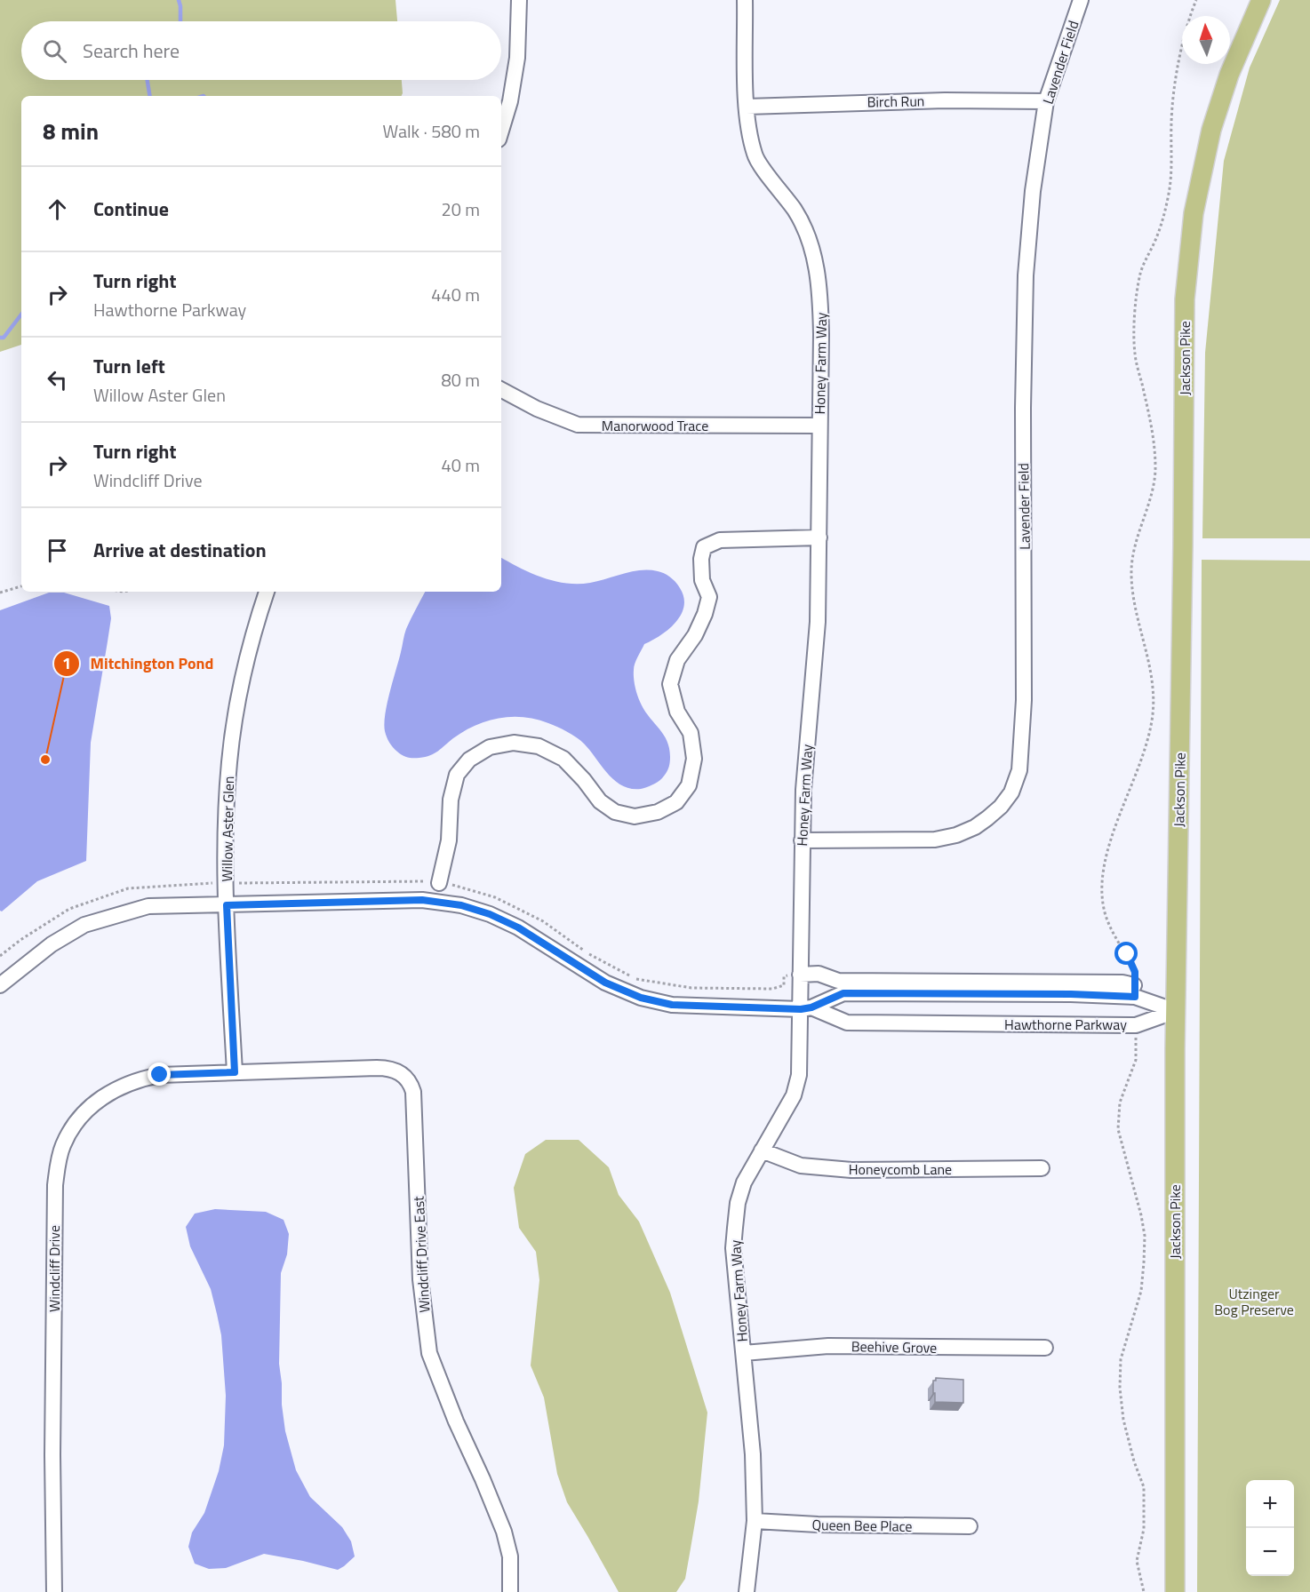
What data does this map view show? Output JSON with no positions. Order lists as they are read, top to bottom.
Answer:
{
  "streets": {
    "main road": ["Jackson Pike"],
    "street": [
      "Lavender Field",
      "Birch Run",
      "Honey Farm Way",
      "Manorwood Trace",
      "Willow Aster Glen",
      "Hawthorne Parkway",
      "Honeycomb Lane",
      "Windcliff Drive East",
      "Windcliff Drive",
      "Beehive Grove",
      "Queen Bee Place"
    ]
  },
  "crossings": [
    ["Lavender Field", "Birch Run"],
    ["Lavender Field", "Honey Farm Way"],
    ["Birch Run", "Honey Farm Way"],
    ["Jackson Pike", "Hawthorne Parkway"],
    ["Honey Farm Way", "Manorwood Trace"],
    ["Honey Farm Way", "Hawthorne Parkway"],
    ["Honey Farm Way", "Honeycomb Lane"],
    ["Honey Farm Way", "Beehive Grove"],
    ["Honey Farm Way", "Queen Bee Place"],
    ["Willow Aster Glen", "Hawthorne Parkway"],
    ["Willow Aster Glen", "Windcliff Drive East"],
    ["Willow Aster Glen", "Windcliff Drive"],
    ["Windcliff Drive East", "Windcliff Drive"]
  ],
  "parks": ["Utzinger Bog Preserve"],
  "places": ["Mitchington Pond"],
  "north": "top",
  "page": {
    "search": "Search here",
    "heading": ["8 min", "Walk · 580 m"],
    "list": [
      ["Continue", "20 m"],
      ["Turn right", "Hawthorne Parkway", "440 m"],
      ["Turn left", "Willow Aster Glen", "80 m"],
      ["Turn right", "Windcliff Drive", "40 m"],
      "Arrive at destination"
    ],
    "map_buttons": ["+", "−"]
  }
}
